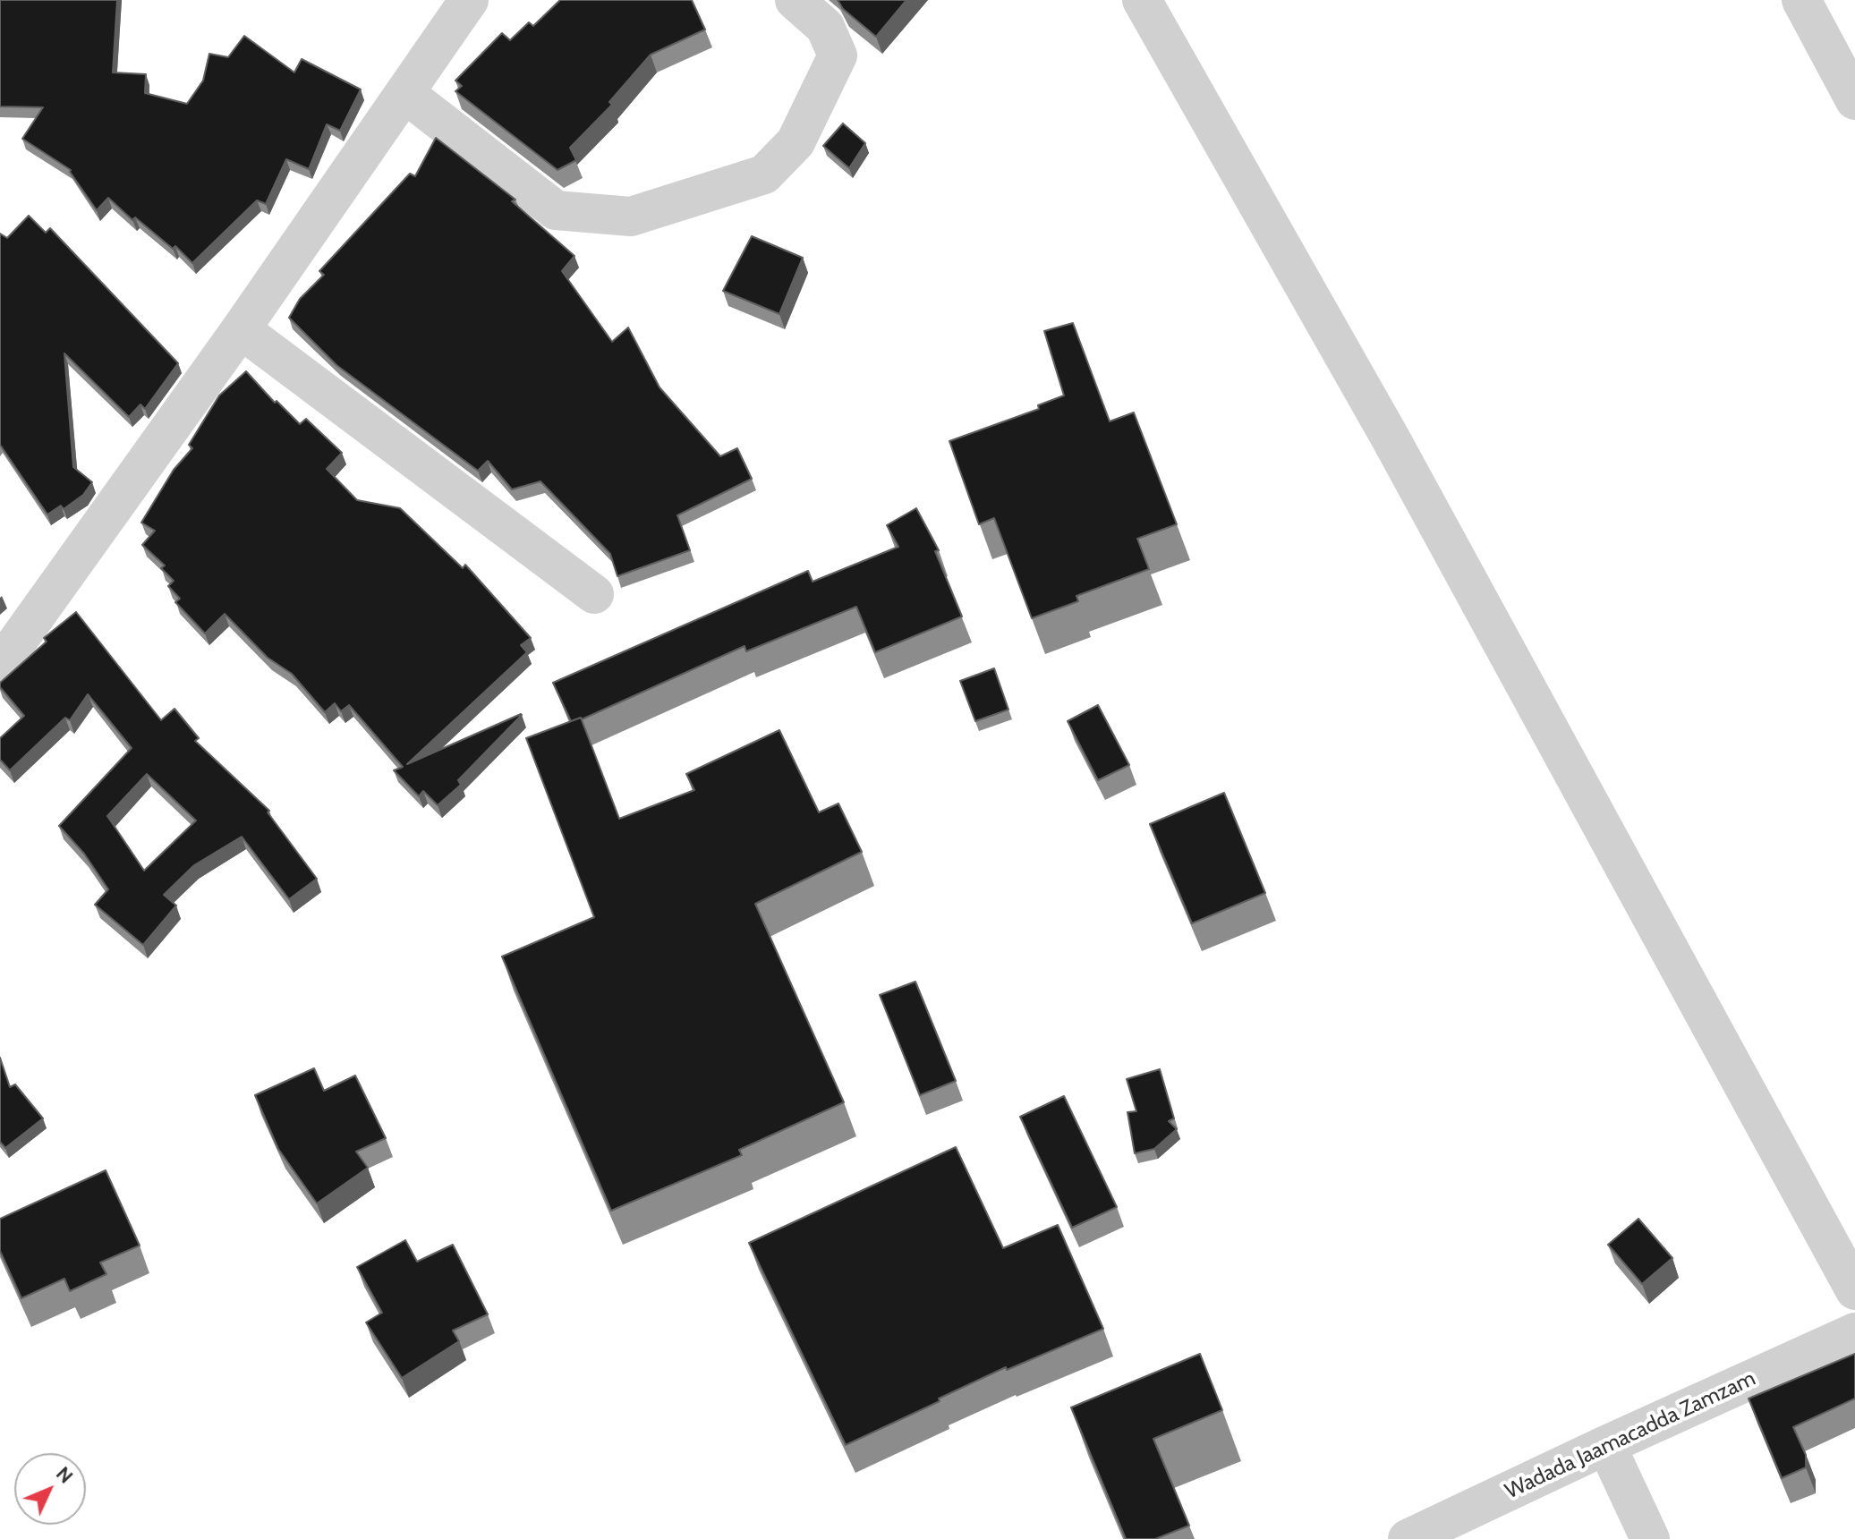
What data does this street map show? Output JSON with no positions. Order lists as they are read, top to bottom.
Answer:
{
  "streets": {
    "street": ["Wadada Jaamacadda Zamzam"]
  },
  "north": "top right"
}
